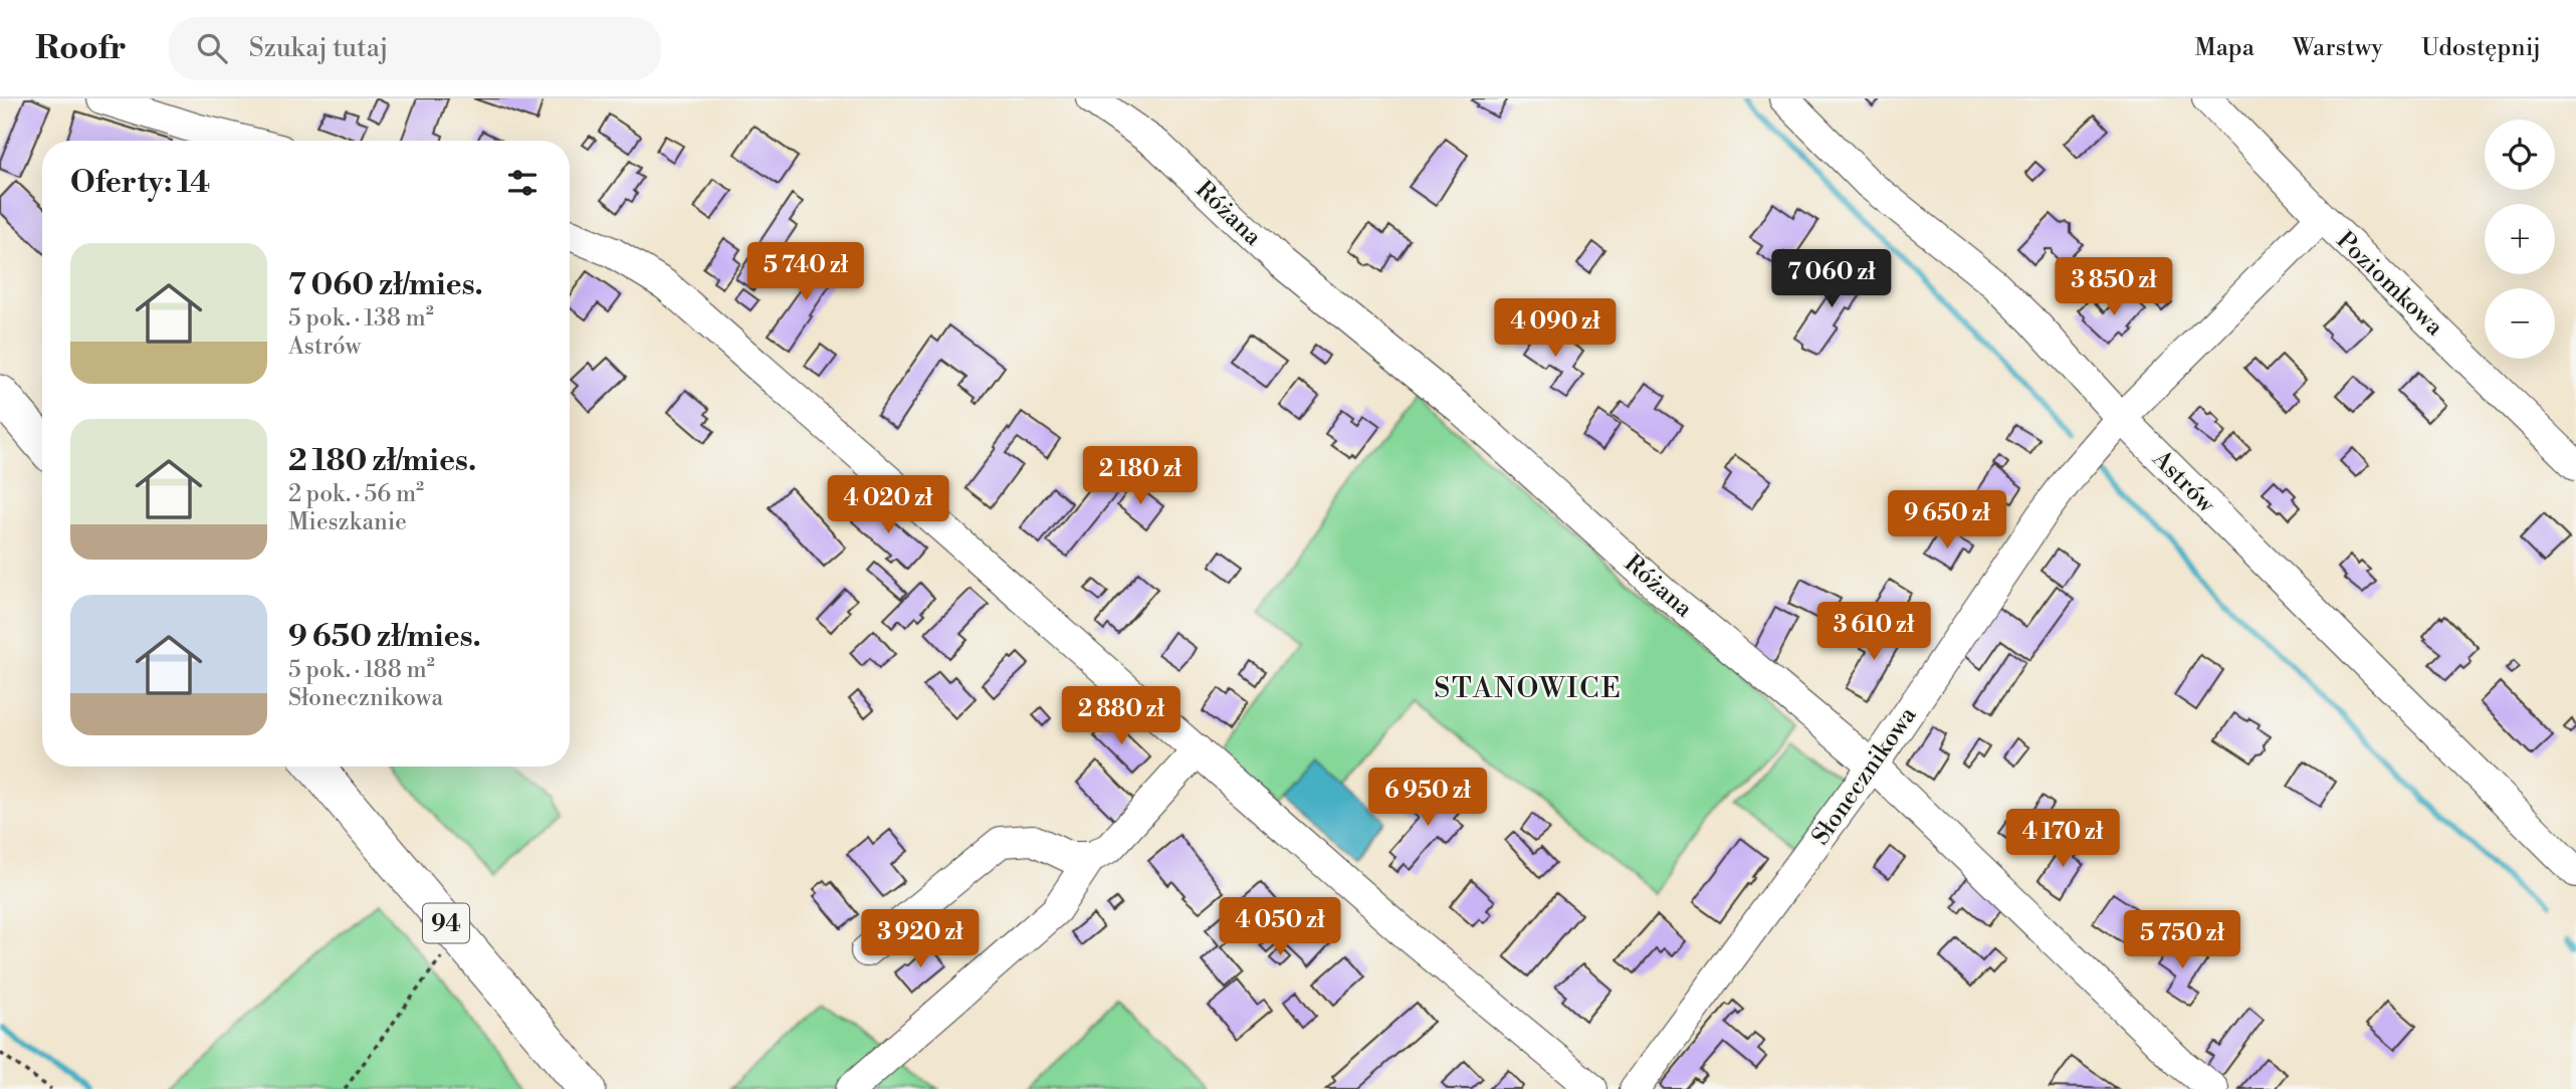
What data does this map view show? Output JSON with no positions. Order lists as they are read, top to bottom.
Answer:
{
  "streets": {
    "main road": ["94"],
    "street": [
      "Różana",
      "Poziomkowa",
      "Astrów",
      "Słonecznikowa"
    ]
  },
  "crossings": [
    ["Różana", "Słonecznikowa"],
    ["Poziomkowa", "Słonecznikowa"],
    ["Astrów", "Słonecznikowa"]
  ],
  "districts": ["STANOWICE"],
  "page": {
    "header": "Roofr",
    "search": "Szukaj tutaj",
    "nav": ["Mapa", "Warstwy", "Udostępnij"],
    "map_buttons": ["+", "−"],
    "heading": "Oferty: 14",
    "list": [
      {
        "name": "7 060 zł/mies.",
        "note": "5 pok. · 138 m² · Astrów"
      },
      {
        "name": "2 180 zł/mies.",
        "note": "2 pok. · 56 m² · Mieszkanie"
      },
      {
        "name": "9 650 zł/mies.",
        "note": "5 pok. · 188 m² · Słonecznikowa"
      }
    ],
    "price": [
      "5 740 zł",
      "7 060 zł",
      "3 850 zł",
      "4 090 zł",
      "2 180 zł",
      "4 020 zł",
      "9 650 zł",
      "3 610 zł",
      "2 880 zł",
      "6 950 zł",
      "4 170 zł",
      "4 050 zł",
      "3 920 zł",
      "5 750 zł"
    ]
  }
}
